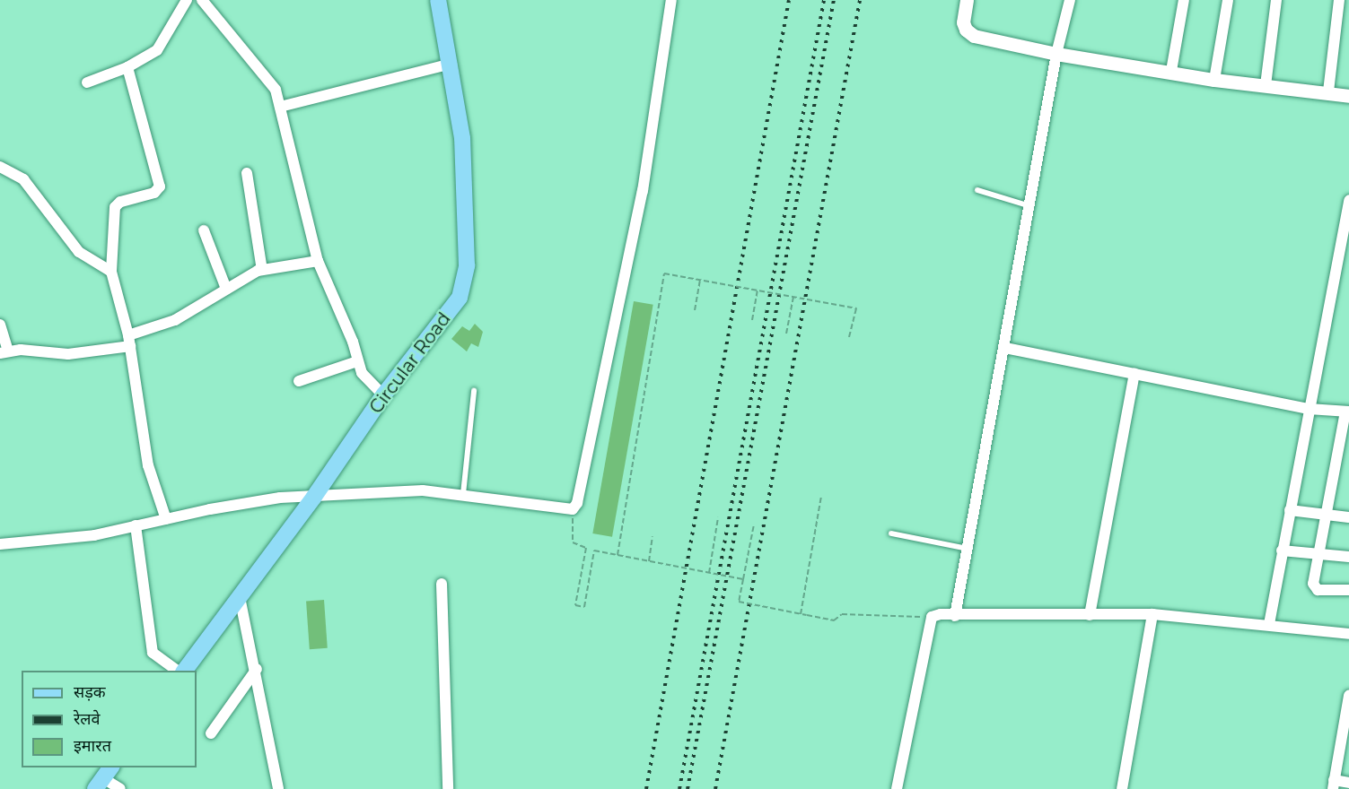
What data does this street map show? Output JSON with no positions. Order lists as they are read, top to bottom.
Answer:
{
  "streets": {
    "main road": ["Circular Road"]
  },
  "legend": ["सड़क", "रेलवे", "इमारत"]
}
